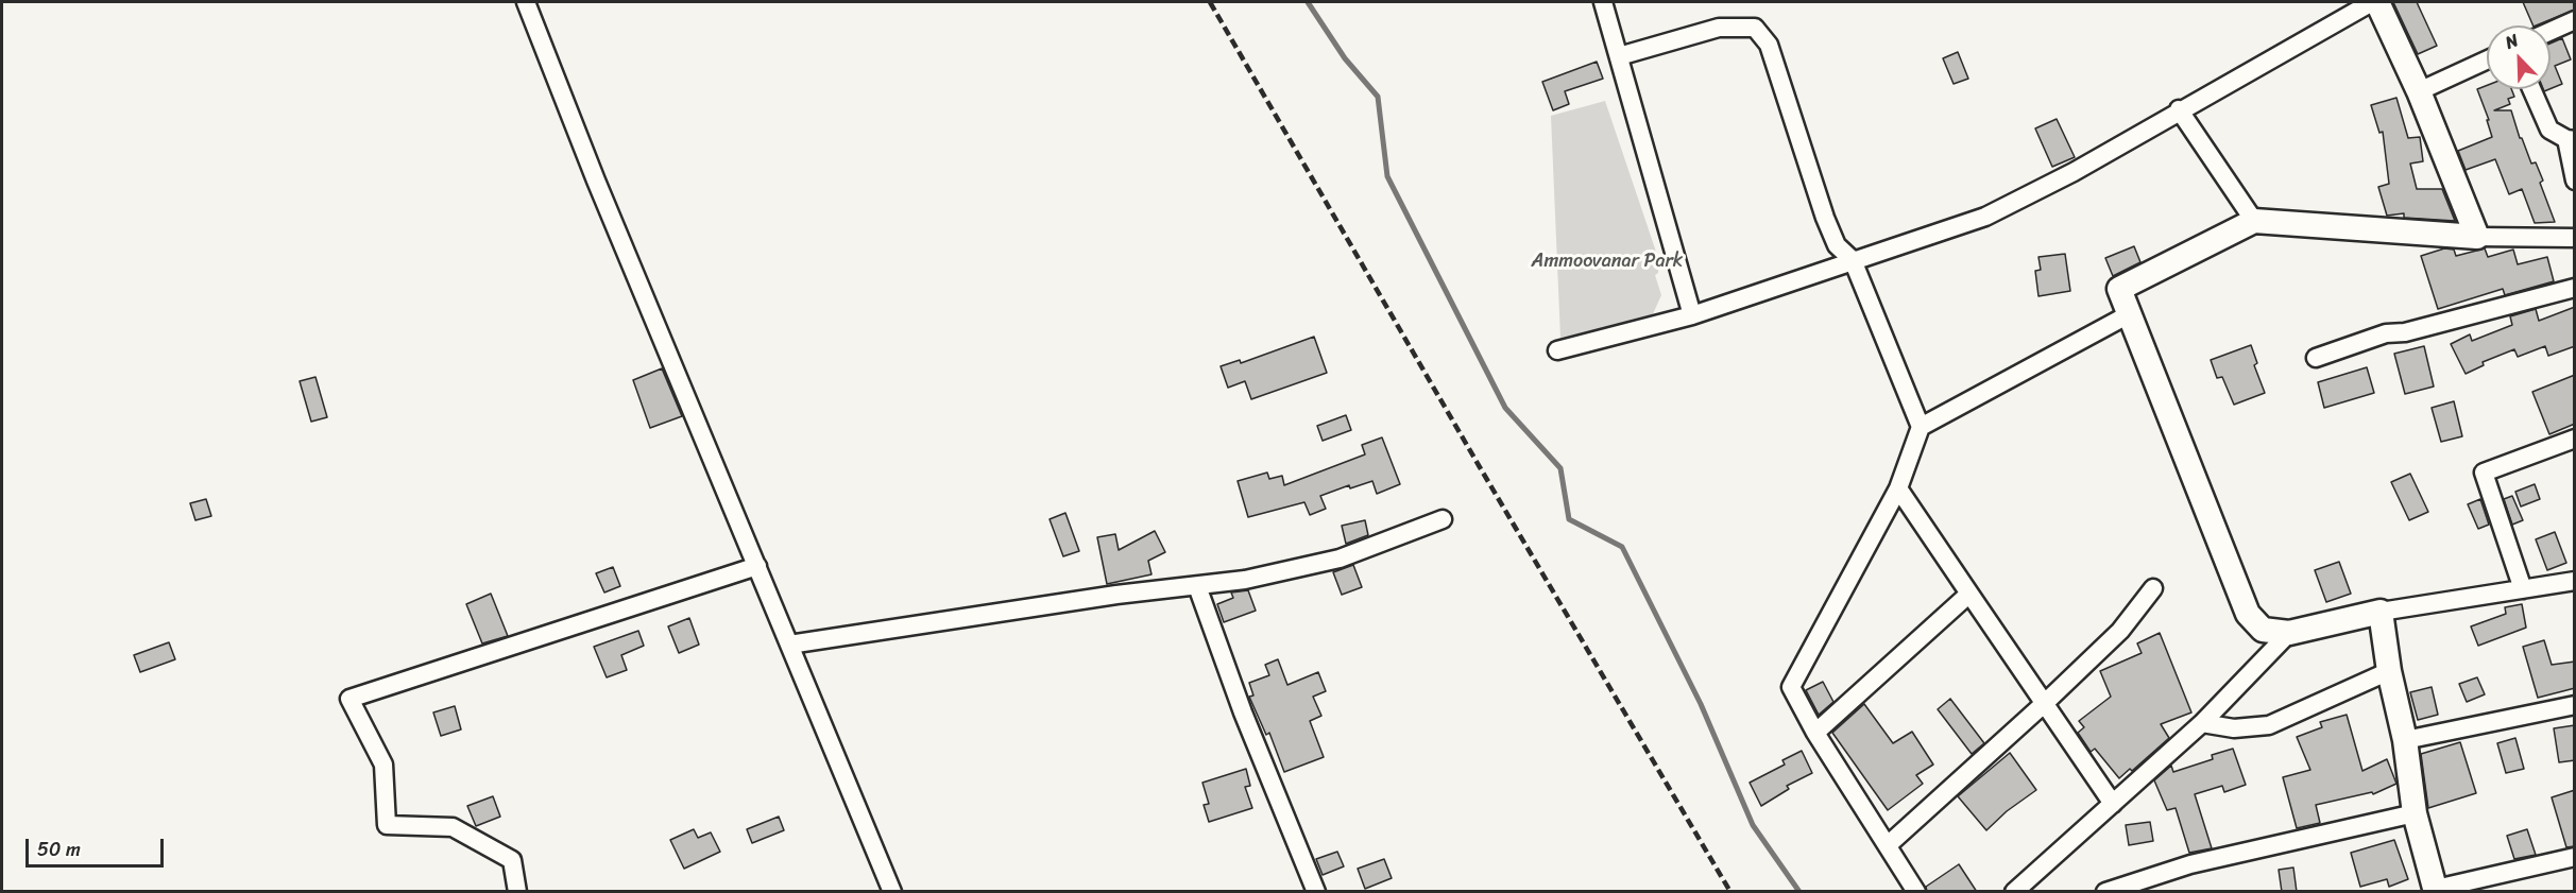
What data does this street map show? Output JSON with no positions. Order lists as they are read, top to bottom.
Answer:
{
  "parks": ["Ammoovanar Park"],
  "scale_bar": "50 m",
  "north": "top left"
}
